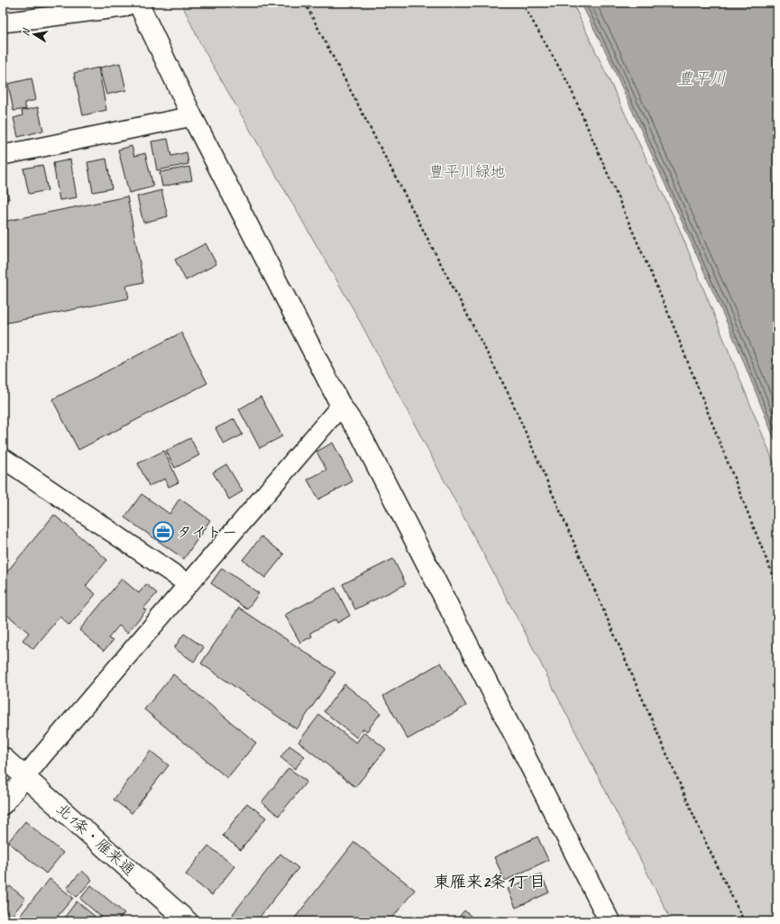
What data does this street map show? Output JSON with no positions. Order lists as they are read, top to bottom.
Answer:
{
  "streets": {
    "main road": ["北1条・雁来通"]
  },
  "districts": ["東雁来2条1丁目"],
  "water": ["豊平川"],
  "parks": ["豊平川緑地"],
  "places": {
    "office": ["タイトー"]
  },
  "north": "left"
}
